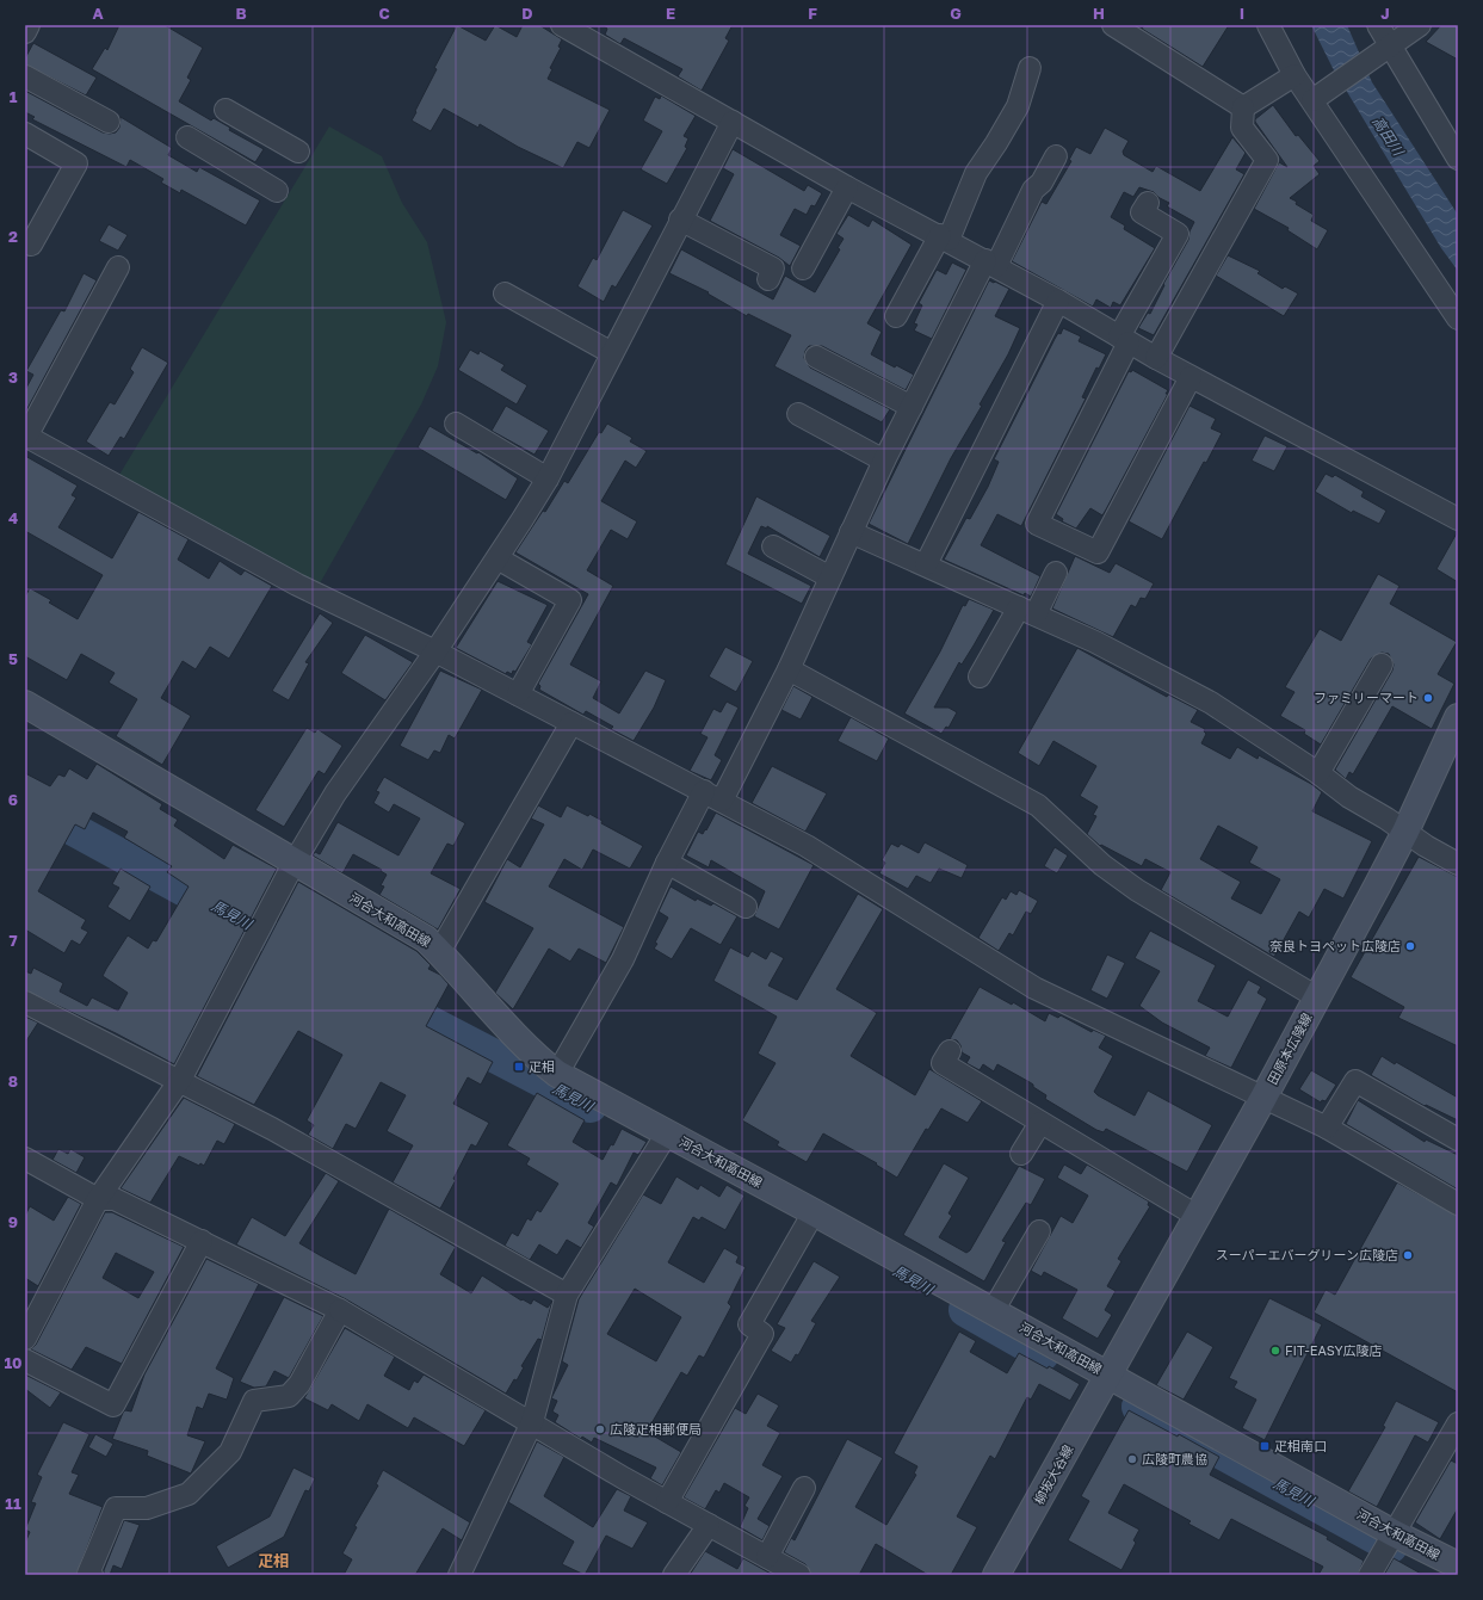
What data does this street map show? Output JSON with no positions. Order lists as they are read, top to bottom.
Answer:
{
  "streets": {
    "main road": ["河合大和高田線", "田原本広陵線", "柳坂大谷線"]
  },
  "crossings": [
    ["河合大和高田線", "田原本広陵線"],
    ["河合大和高田線", "柳坂大谷線"],
    ["田原本広陵線", "柳坂大谷線"]
  ],
  "districts": ["疋相"],
  "water": ["高田川", "馬見川"],
  "places": {
    "other": [
      "ファミリーマート",
      "奈良トヨペット広陵店",
      "スーパーエバーグリーン広陵店",
      "FIT-EASY広陵店",
      "広陵疋相郵便局",
      "広陵町農協"
    ],
    "transit": ["疋相", "疋相南口"]
  },
  "grid": {
    "columns": [
      "A",
      "B",
      "C",
      "D",
      "E",
      "F",
      "G",
      "H",
      "I",
      "J"
    ],
    "rows": [
      "1",
      "2",
      "3",
      "4",
      "5",
      "6",
      "7",
      "8",
      "9",
      "10",
      "11"
    ]
  }
}
